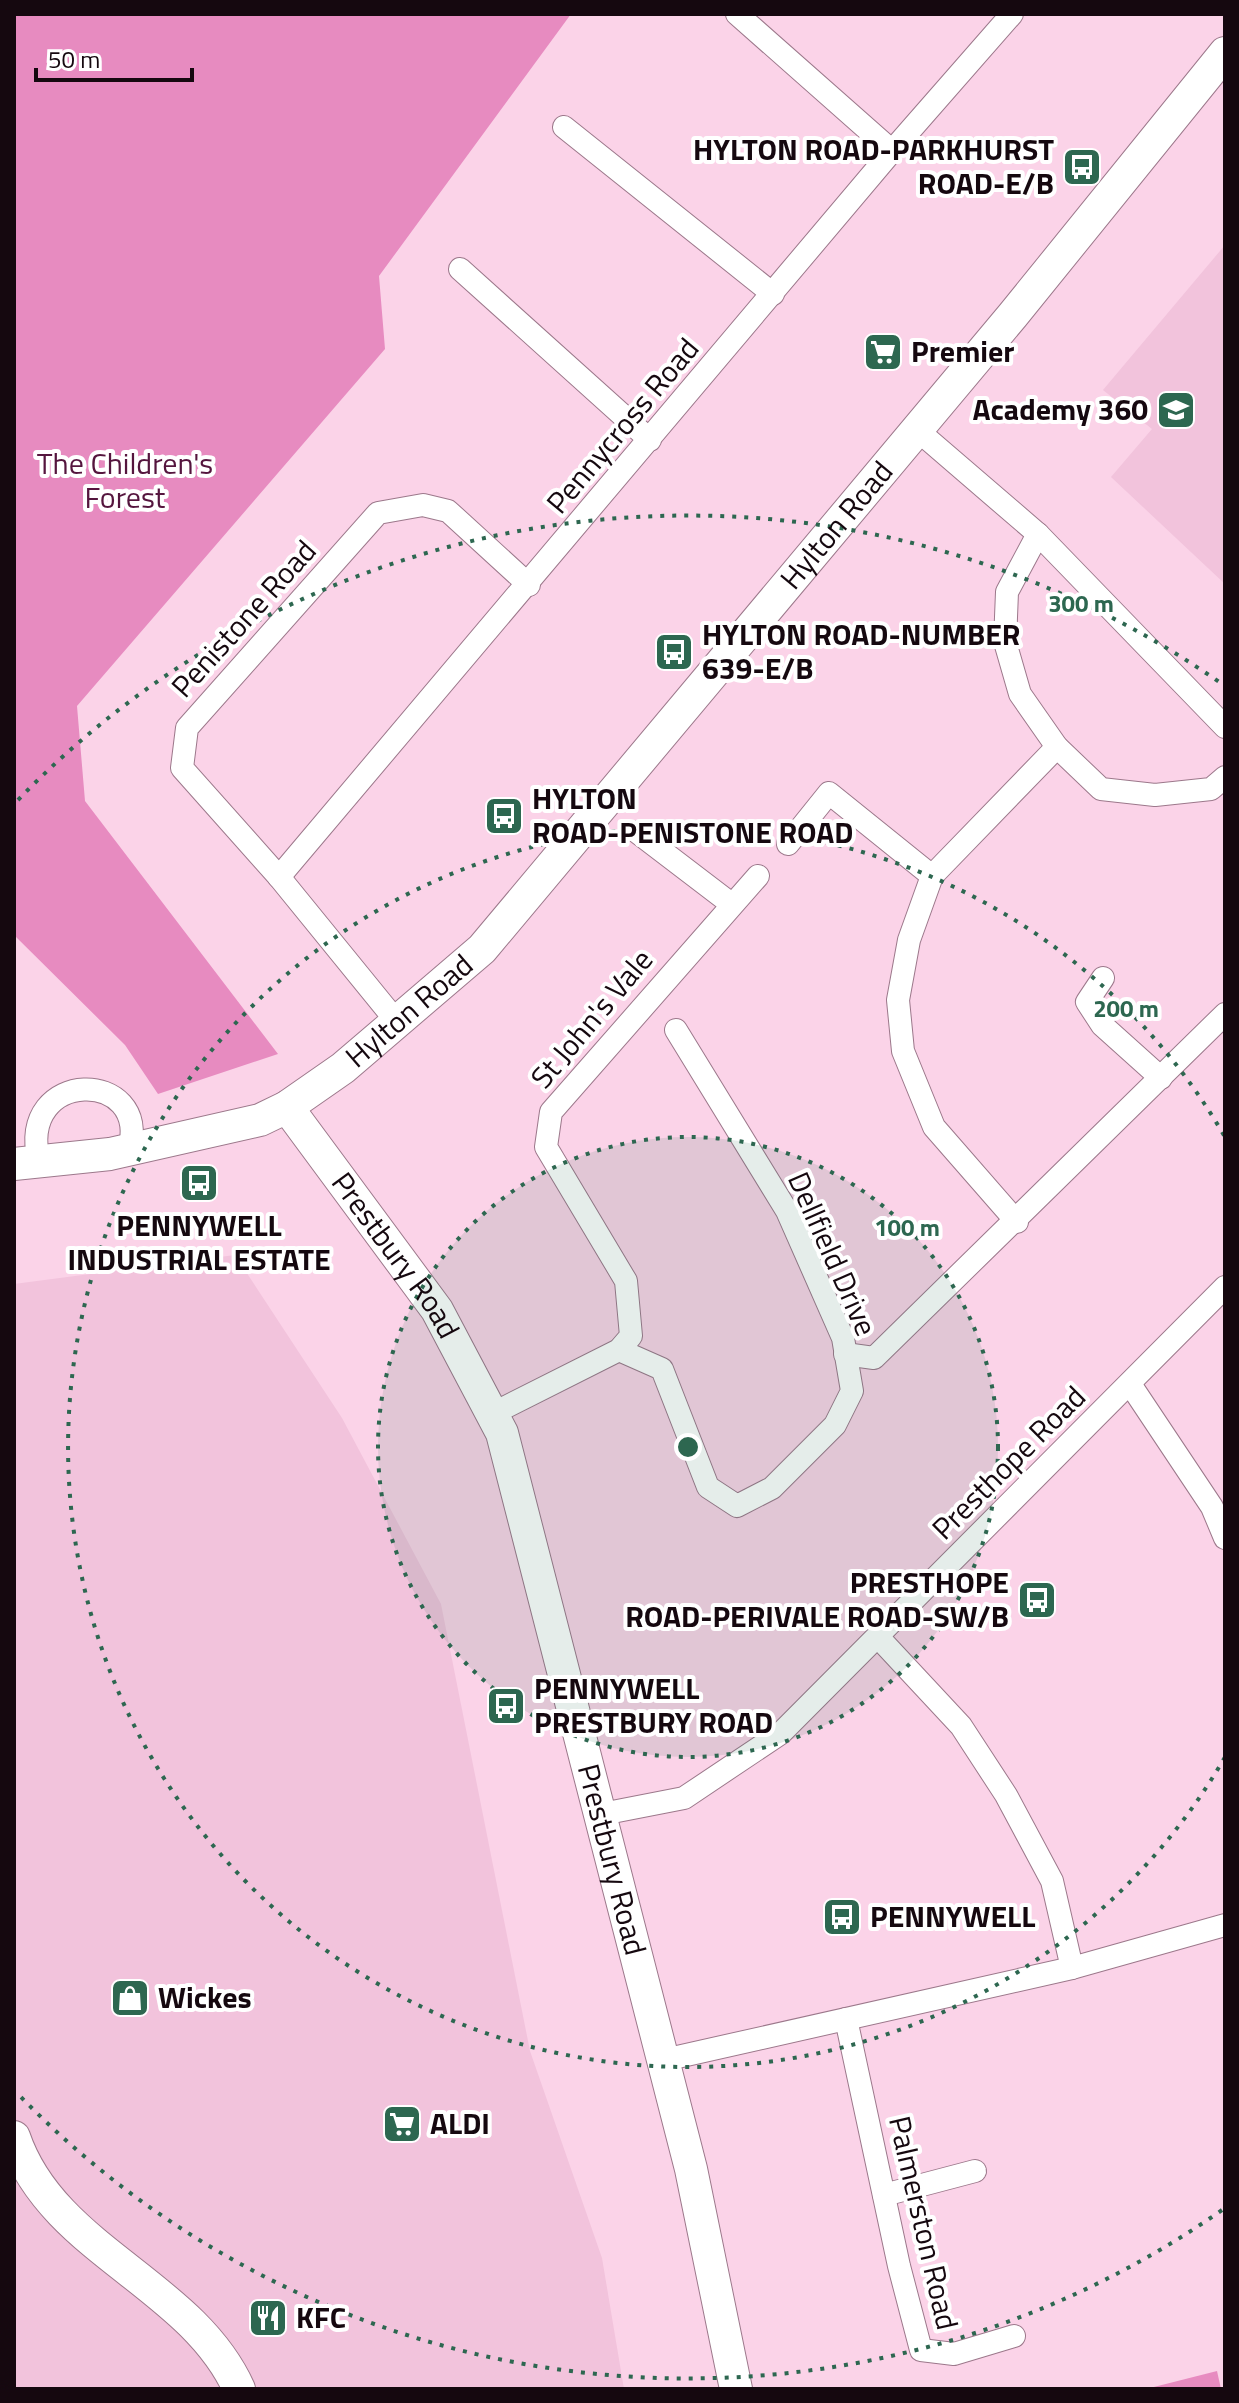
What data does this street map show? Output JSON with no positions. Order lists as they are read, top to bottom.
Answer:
{
  "streets": {
    "street": [
      "Pennycross Road",
      "Hylton Road",
      "Penistone Road",
      "St John's Vale",
      "Dellfield Drive",
      "Prestbury Road",
      "Presthope Road",
      "Palmerston Road"
    ]
  },
  "crossings": [
    ["Pennycross Road", "Penistone Road"],
    ["Hylton Road", "Penistone Road"],
    ["Hylton Road", "Prestbury Road"],
    ["St John's Vale", "Dellfield Drive"],
    ["Prestbury Road", "Presthope Road"]
  ],
  "parks": ["The Children's Forest"],
  "places": {
    "bus stop": [
      "HYLTON ROAD-PARKHURST ROAD-E/B",
      "HYLTON ROAD-NUMBER 639-E/B",
      "HYLTON ROAD-PENISTONE ROAD",
      "PENNYWELL INDUSTRIAL ESTATE",
      "PRESTHOPE ROAD-PERIVALE ROAD-SW/B",
      "PENNYWELL PRESTBURY ROAD",
      "PENNYWELL"
    ],
    "supermarket": ["Premier", "ALDI"],
    "school or university": ["Academy 360"],
    "shop": ["Wickes"],
    "restaurant": ["KFC"]
  },
  "scale_bar": "50 m",
  "rings": ["300 m", "200 m", "100 m"]
}
